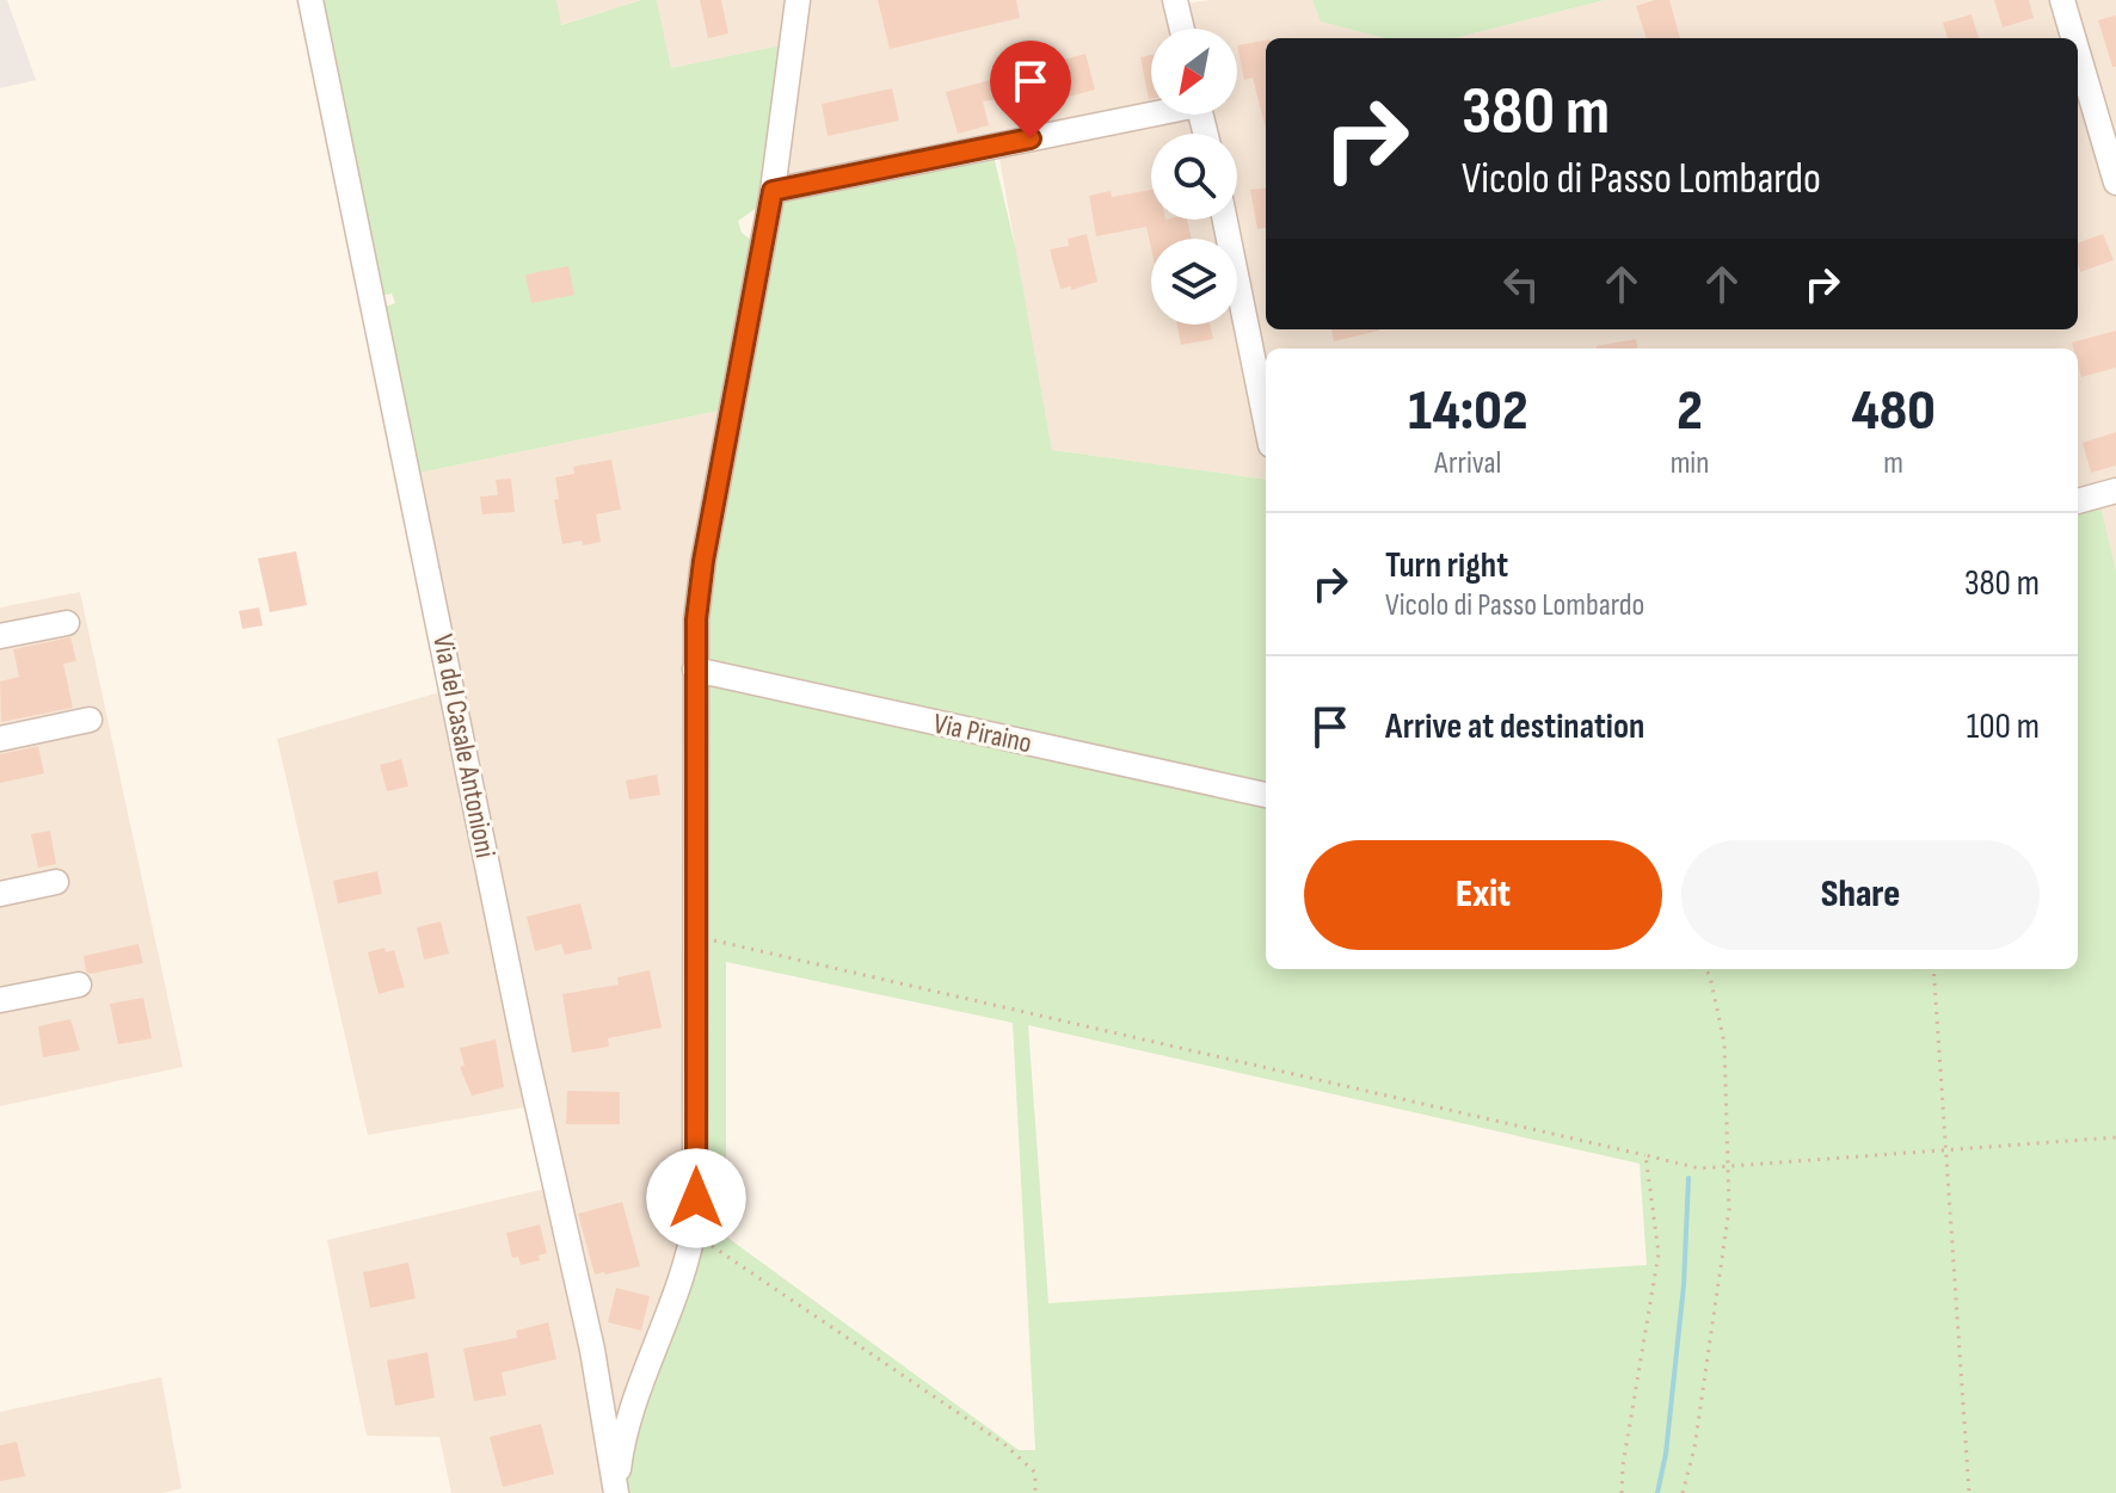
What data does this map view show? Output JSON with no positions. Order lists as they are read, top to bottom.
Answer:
{
  "streets": {
    "street": ["Via Piraino", "Via del Casale Antonioni"]
  },
  "north": "bottom left",
  "page": {
    "turn": ["380 m", "Vicolo di Passo Lombardo"],
    "eta": [
      "14:02",
      "Arrival",
      "2",
      "min",
      "480",
      "m"
    ],
    "list": [
      {
        "name": "Turn right",
        "note": "Vicolo di Passo Lombardo",
        "value": "380 m"
      },
      {
        "name": "Arrive at destination",
        "value": "100 m"
      }
    ],
    "buttons": ["Exit", "Share"]
  }
}
